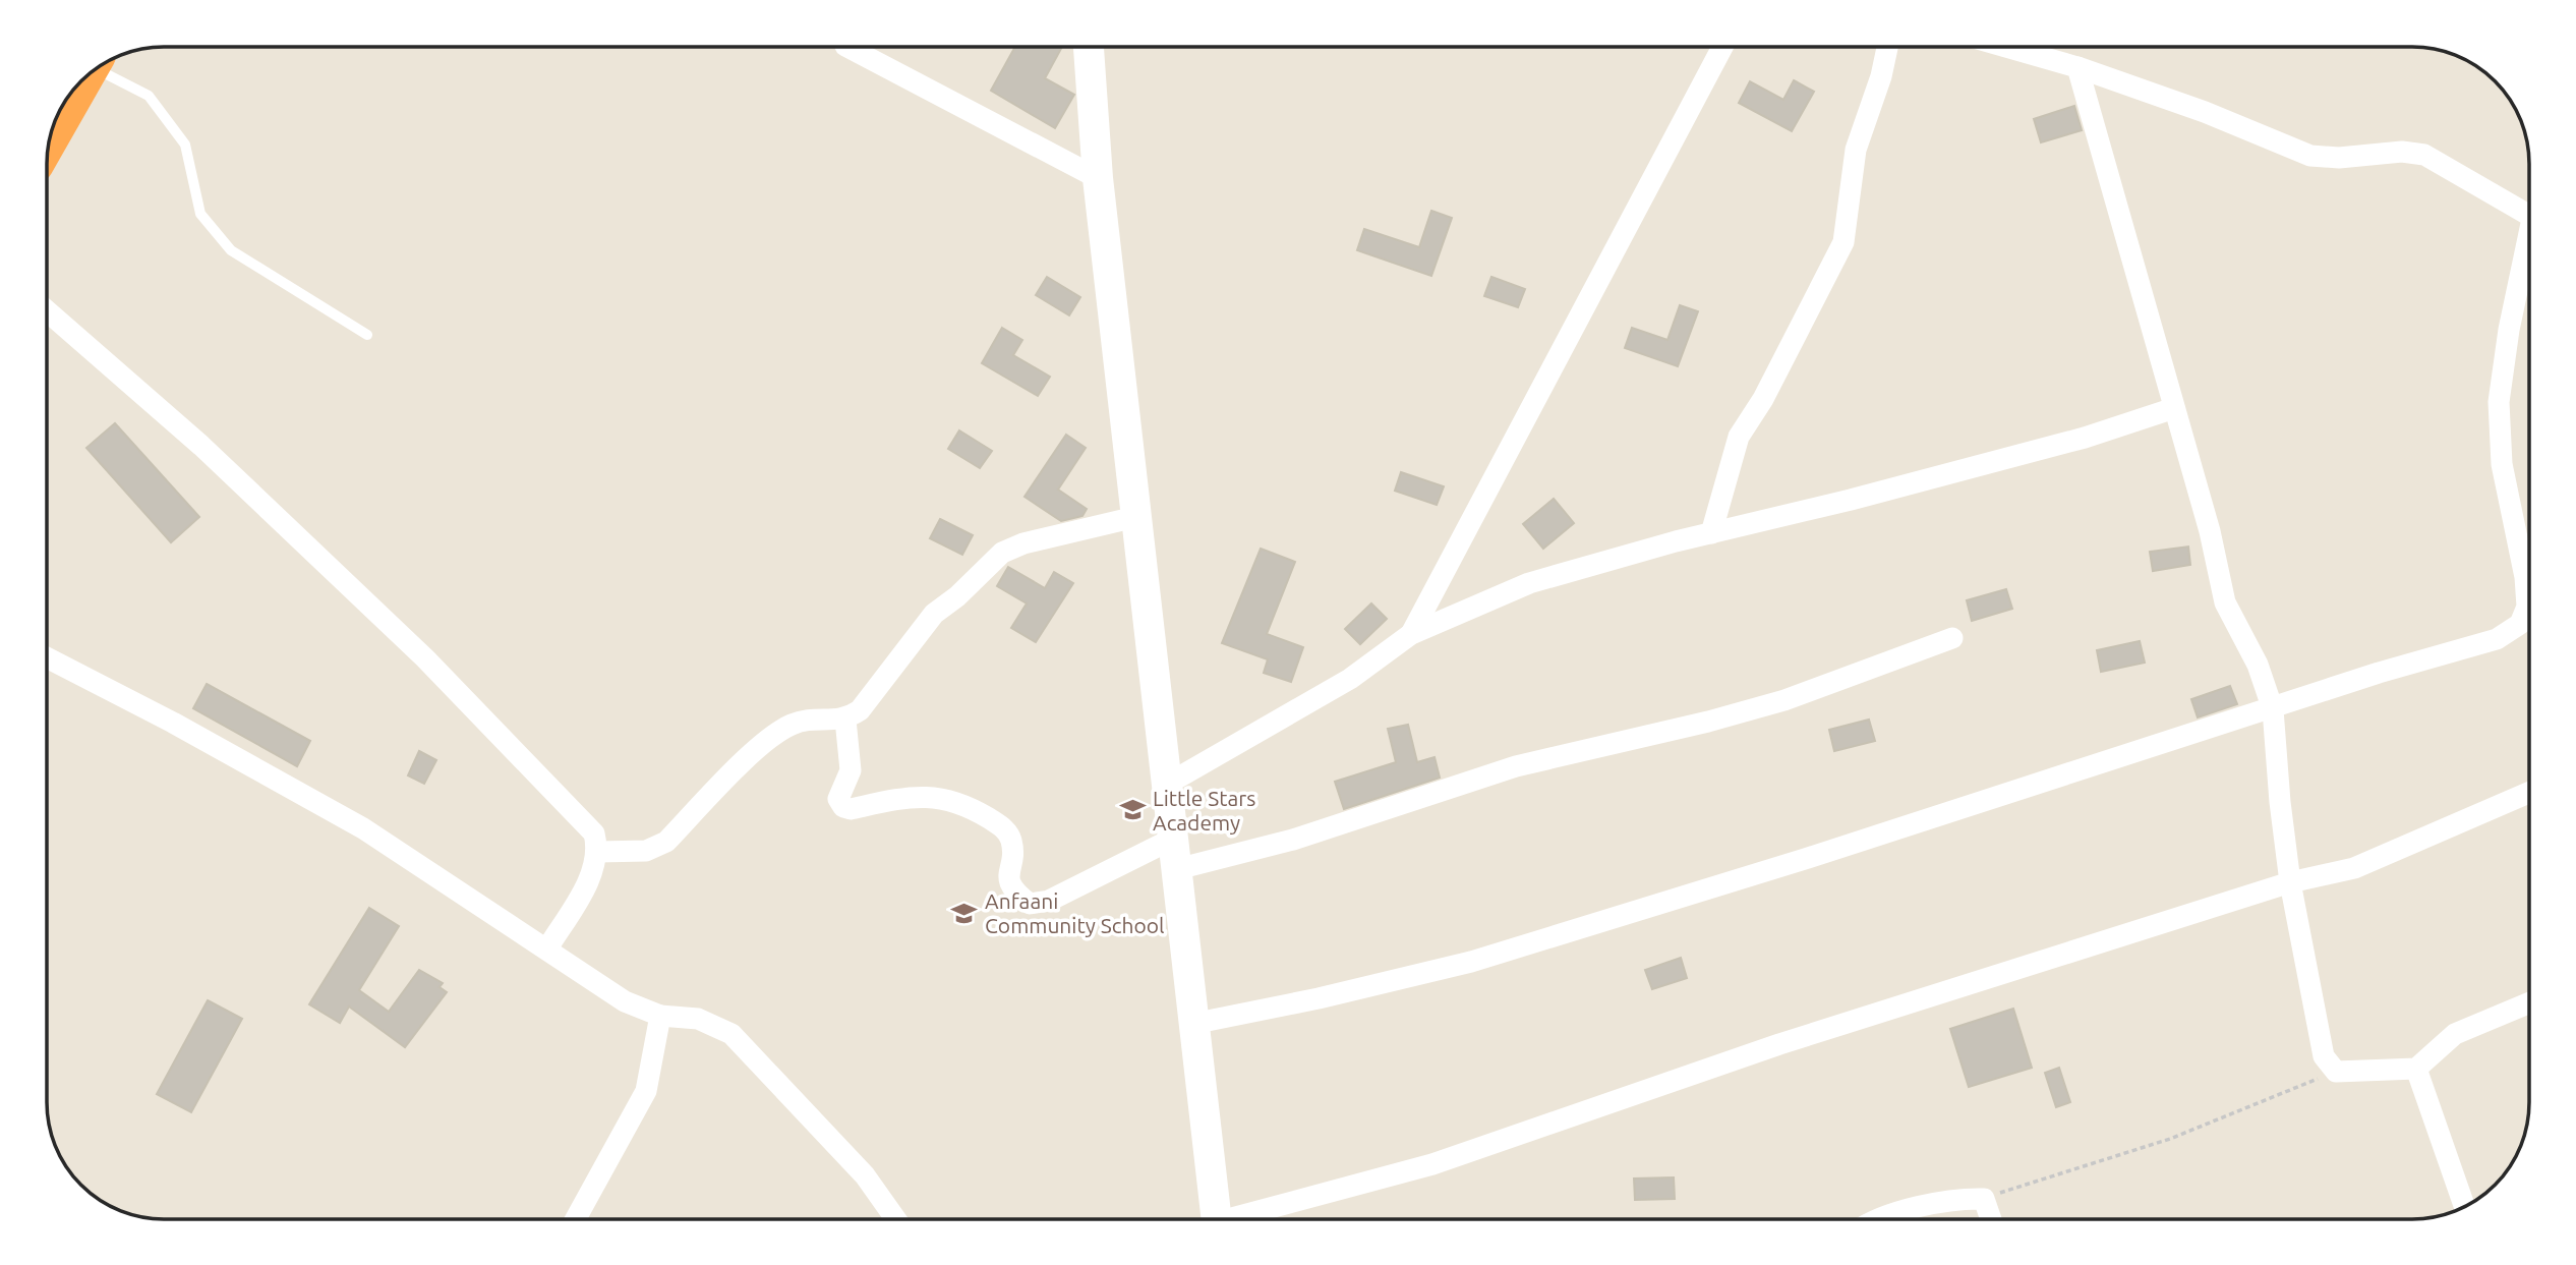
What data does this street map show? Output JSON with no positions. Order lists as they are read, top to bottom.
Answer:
{
  "places": {
    "school or university": ["Little Stars Academy", "Anfaani Community School"]
  }
}
